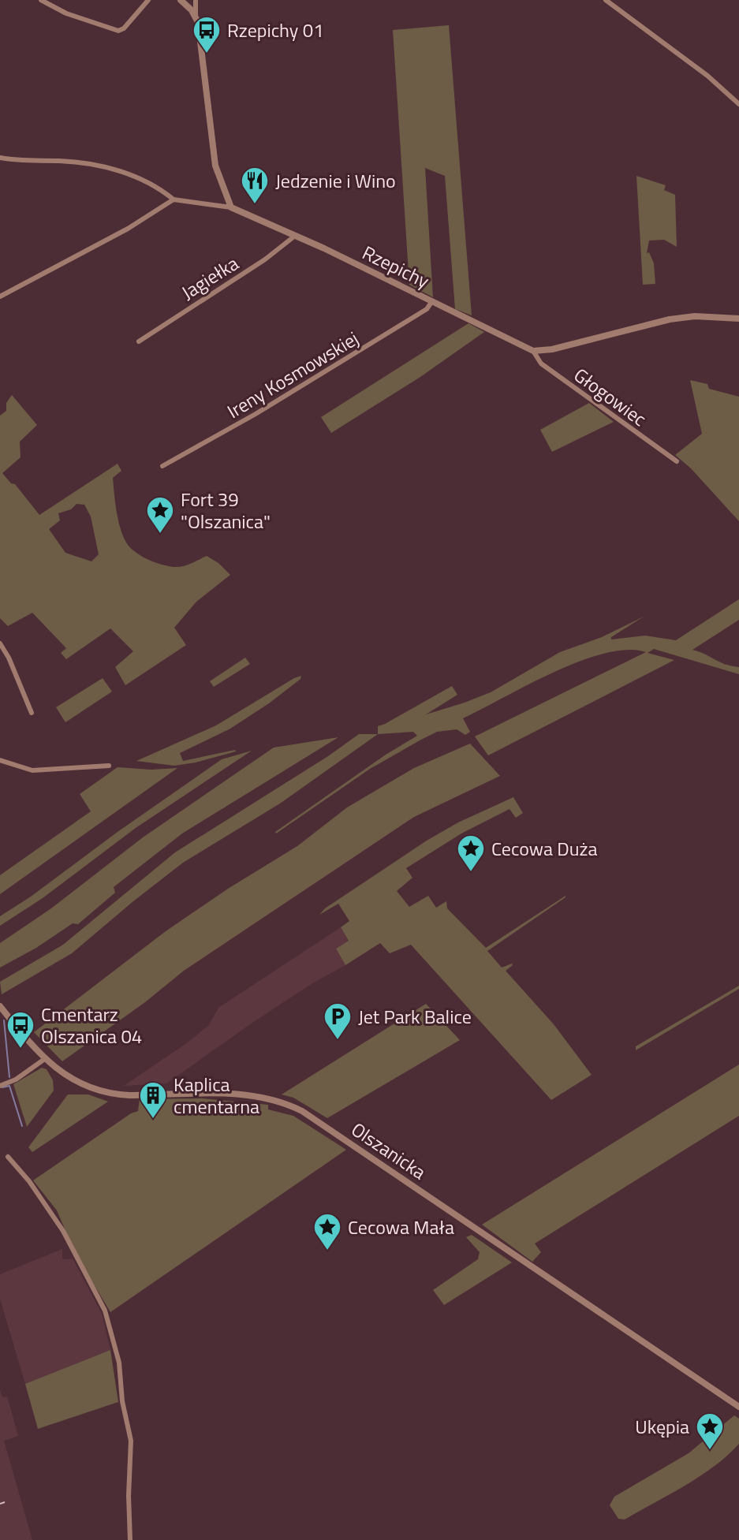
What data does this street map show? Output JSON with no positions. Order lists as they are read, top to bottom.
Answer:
{
  "streets": {
    "street": [
      "Rzepichy",
      "Jagiełka",
      "Ireny Kosmowskiej",
      "Głogowiec",
      "Olszanicka"
    ]
  },
  "crossings": [
    ["Rzepichy", "Jagiełka"],
    ["Rzepichy", "Ireny Kosmowskiej"],
    ["Rzepichy", "Głogowiec"]
  ],
  "places": {
    "bus stop": ["Rzepichy 01", "Cmentarz Olszanica 04"],
    "restaurant": ["Jedzenie i Wino"],
    "place": [
      "Fort 39 \"Olszanica\"",
      "Cecowa Duża",
      "Cecowa Mała",
      "Ukępia"
    ],
    "parking": ["Jet Park Balice"],
    "building": ["Kaplica cmentarna"]
  }
}
